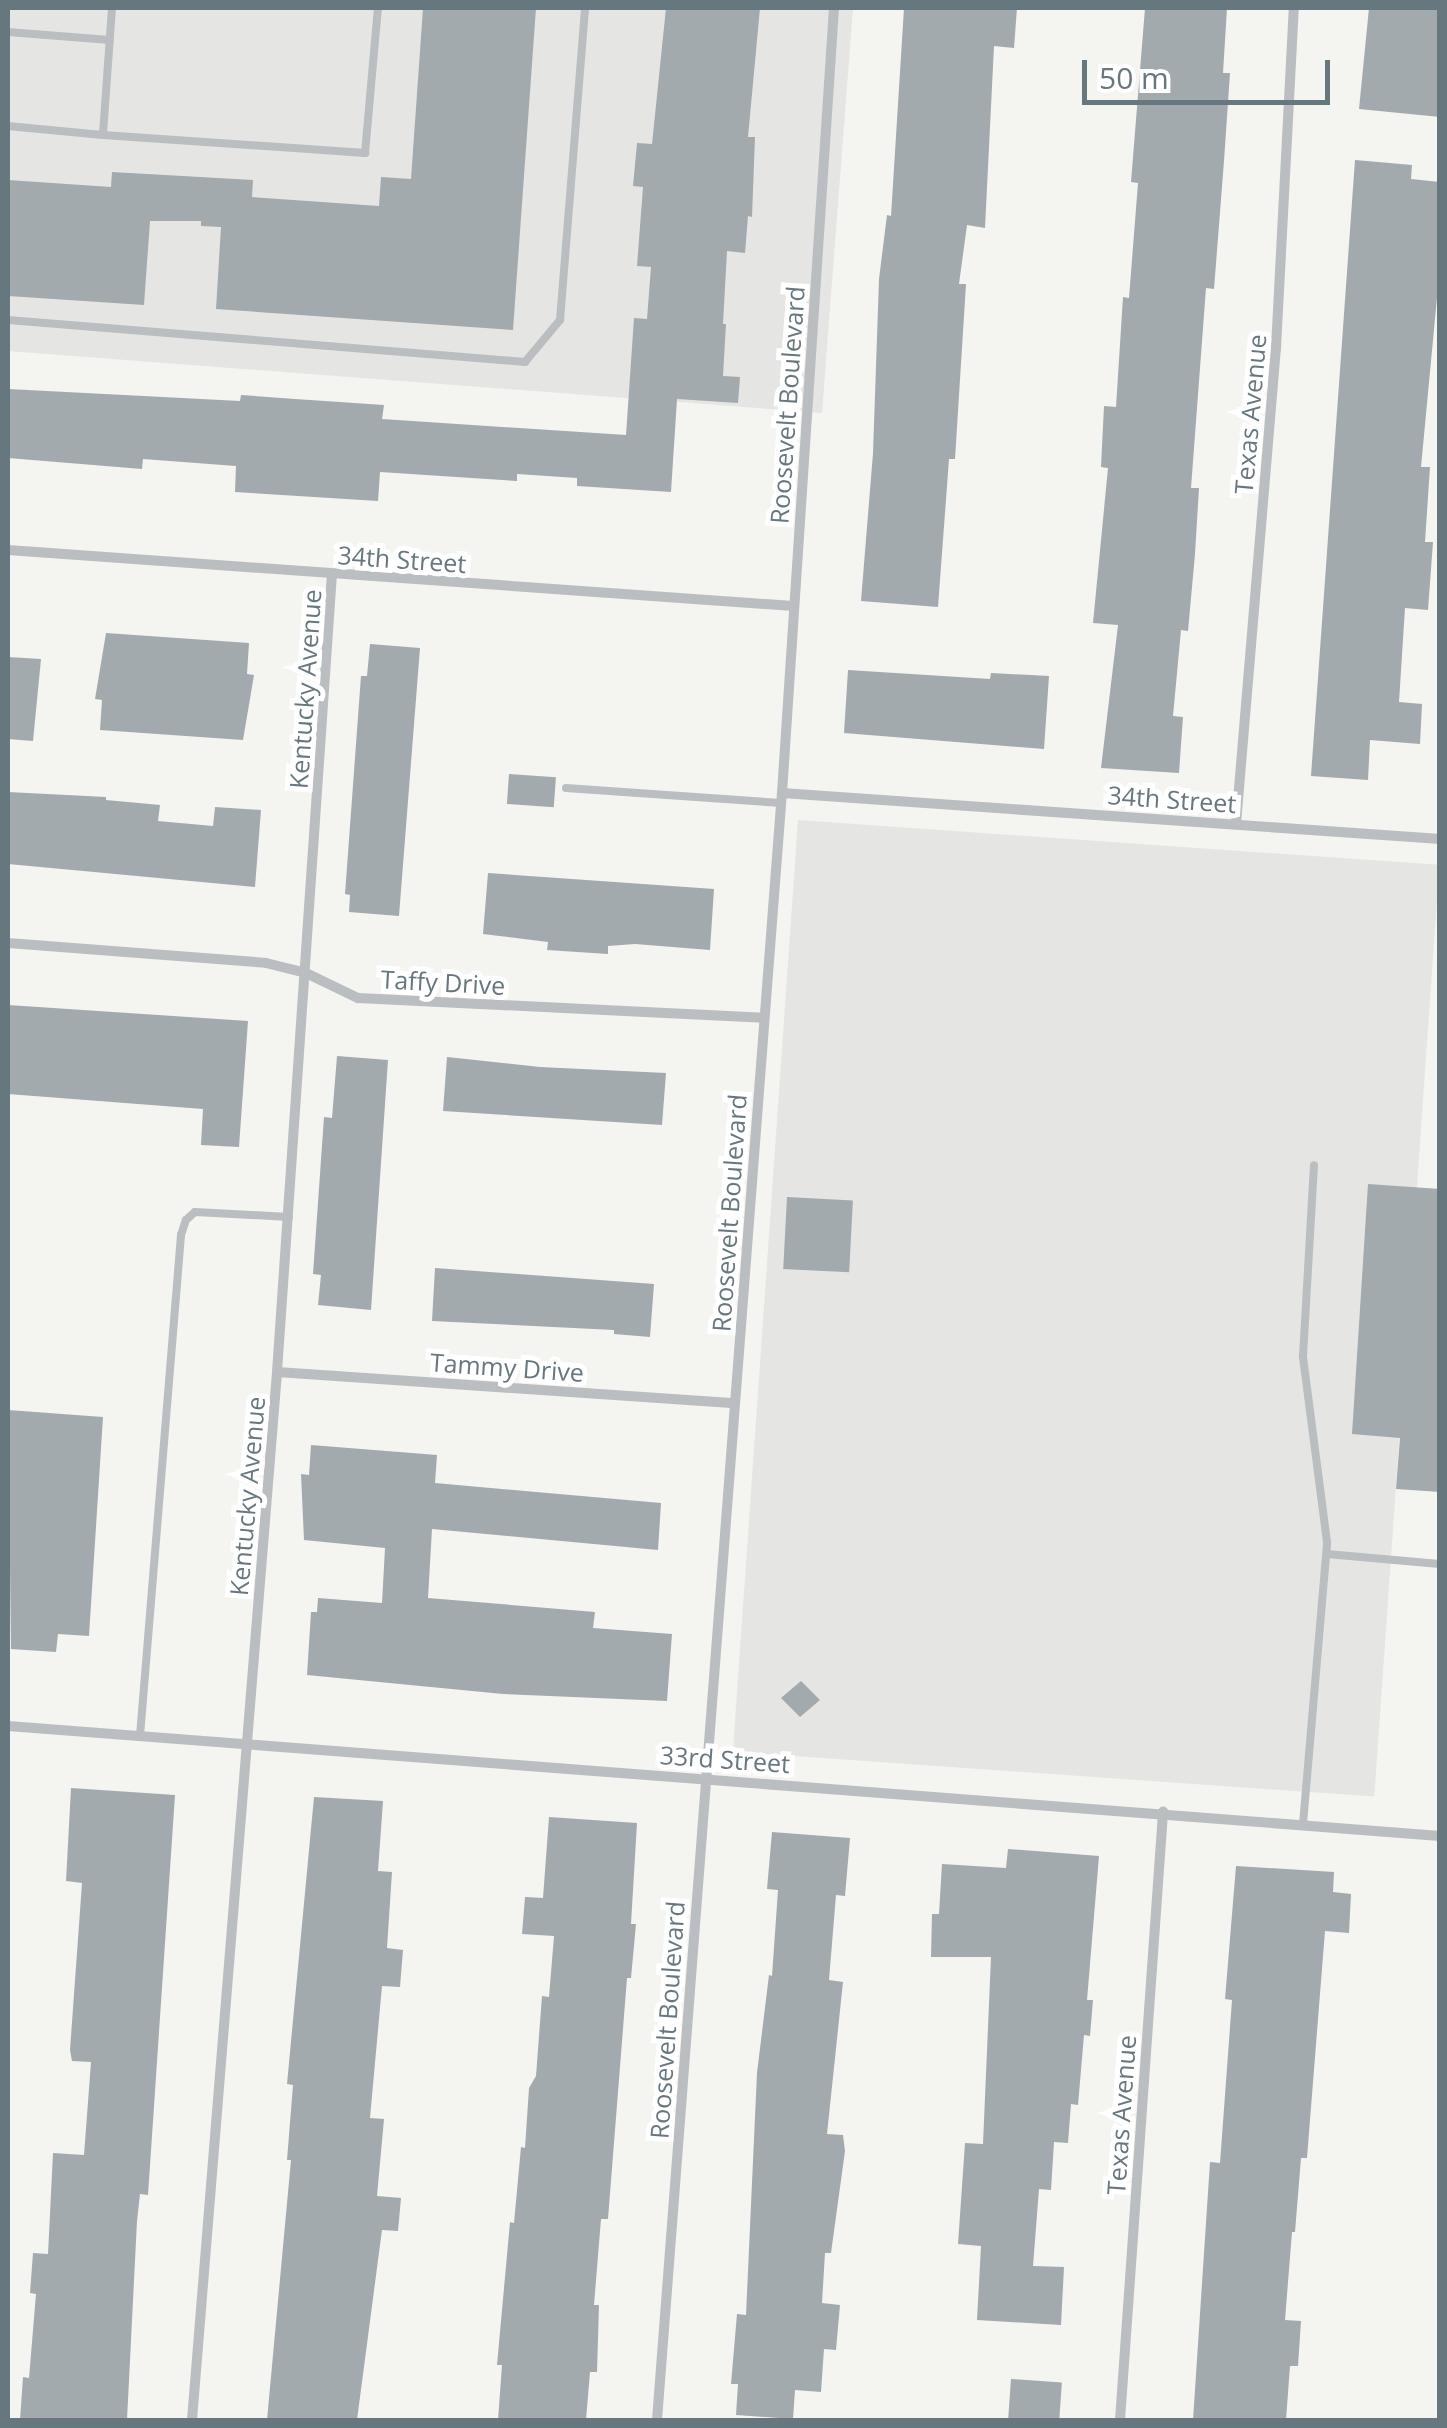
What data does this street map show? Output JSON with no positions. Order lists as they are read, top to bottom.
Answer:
{
  "streets": {
    "street": [
      "Roosevelt Boulevard",
      "Texas Avenue",
      "34th Street",
      "Kentucky Avenue",
      "Taffy Drive",
      "Tammy Drive",
      "33rd Street"
    ]
  },
  "crossings": [
    ["Roosevelt Boulevard", "34th Street"],
    ["Roosevelt Boulevard", "Taffy Drive"],
    ["Roosevelt Boulevard", "Tammy Drive"],
    ["Roosevelt Boulevard", "33rd Street"],
    ["Texas Avenue", "34th Street"],
    ["Texas Avenue", "33rd Street"],
    ["34th Street", "Kentucky Avenue"],
    ["Kentucky Avenue", "Taffy Drive"],
    ["Kentucky Avenue", "Tammy Drive"],
    ["Kentucky Avenue", "33rd Street"]
  ],
  "scale_bar": "50 m"
}
